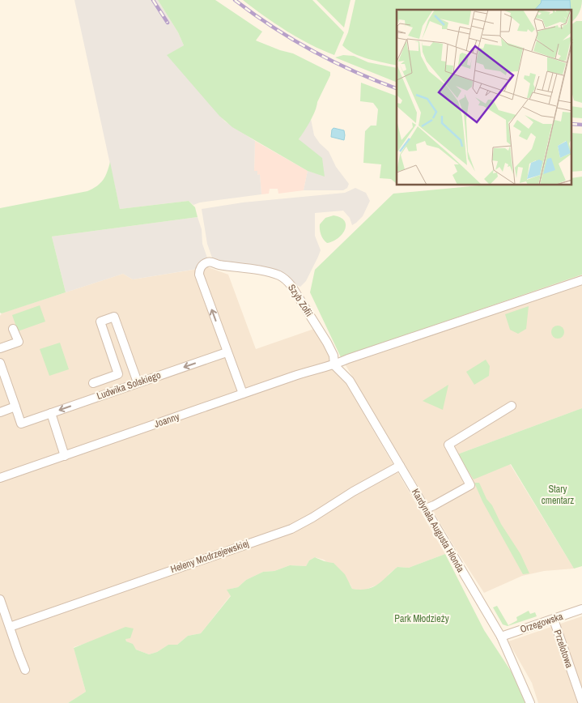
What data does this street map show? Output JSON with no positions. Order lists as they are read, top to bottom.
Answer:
{
  "streets": {
    "street": [
      "Szyb Zofii",
      "Ludwika Solskiego",
      "Joanny",
      "Kardynała Augusta Hlonda",
      "Heleny Modrzejewskiej",
      "Orzegowska",
      "Przelotowa"
    ]
  },
  "crossings": [
    ["Szyb Zofii", "Ludwika Solskiego"],
    ["Szyb Zofii", "Joanny"],
    ["Szyb Zofii", "Kardynała Augusta Hlonda"],
    ["Joanny", "Kardynała Augusta Hlonda"],
    ["Kardynała Augusta Hlonda", "Heleny Modrzejewskiej"],
    ["Kardynała Augusta Hlonda", "Orzegowska"],
    ["Orzegowska", "Przelotowa"]
  ],
  "one_way": ["Ludwika Solskiego"],
  "parks": ["Stary cmentarz", "Park Młodzieży"]
}
